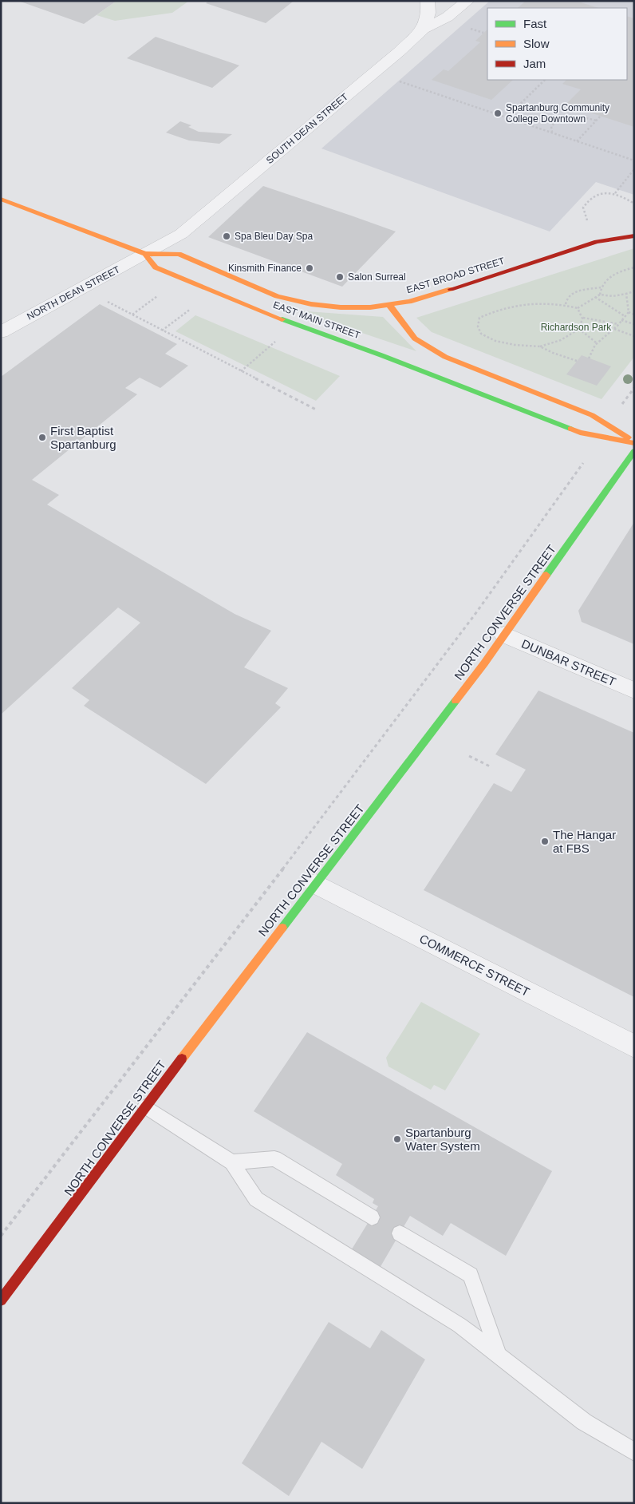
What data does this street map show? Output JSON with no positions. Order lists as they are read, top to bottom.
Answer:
{
  "streets": {
    "street": [
      "SOUTH DEAN STREET",
      "EAST BROAD STREET",
      "NORTH DEAN STREET",
      "EAST MAIN STREET",
      "NORTH CONVERSE STREET",
      "DUNBAR STREET",
      "COMMERCE STREET"
    ]
  },
  "crossings": [
    ["SOUTH DEAN STREET", "EAST BROAD STREET"],
    ["SOUTH DEAN STREET", "NORTH DEAN STREET"],
    ["SOUTH DEAN STREET", "EAST MAIN STREET"],
    ["EAST BROAD STREET", "NORTH DEAN STREET"],
    ["EAST BROAD STREET", "EAST MAIN STREET"],
    ["NORTH DEAN STREET", "EAST MAIN STREET"],
    ["NORTH CONVERSE STREET", "DUNBAR STREET"],
    ["NORTH CONVERSE STREET", "COMMERCE STREET"]
  ],
  "parks": ["Richardson Park"],
  "places": [
    "Spartanburg Community College Downtown",
    "Spa Bleu Day Spa",
    "Kinsmith Finance",
    "Salon Surreal",
    "First Baptist Spartanburg",
    "The Hangar at FBS",
    "Spartanburg Water System"
  ],
  "legend": ["Fast", "Slow", "Jam"]
}
